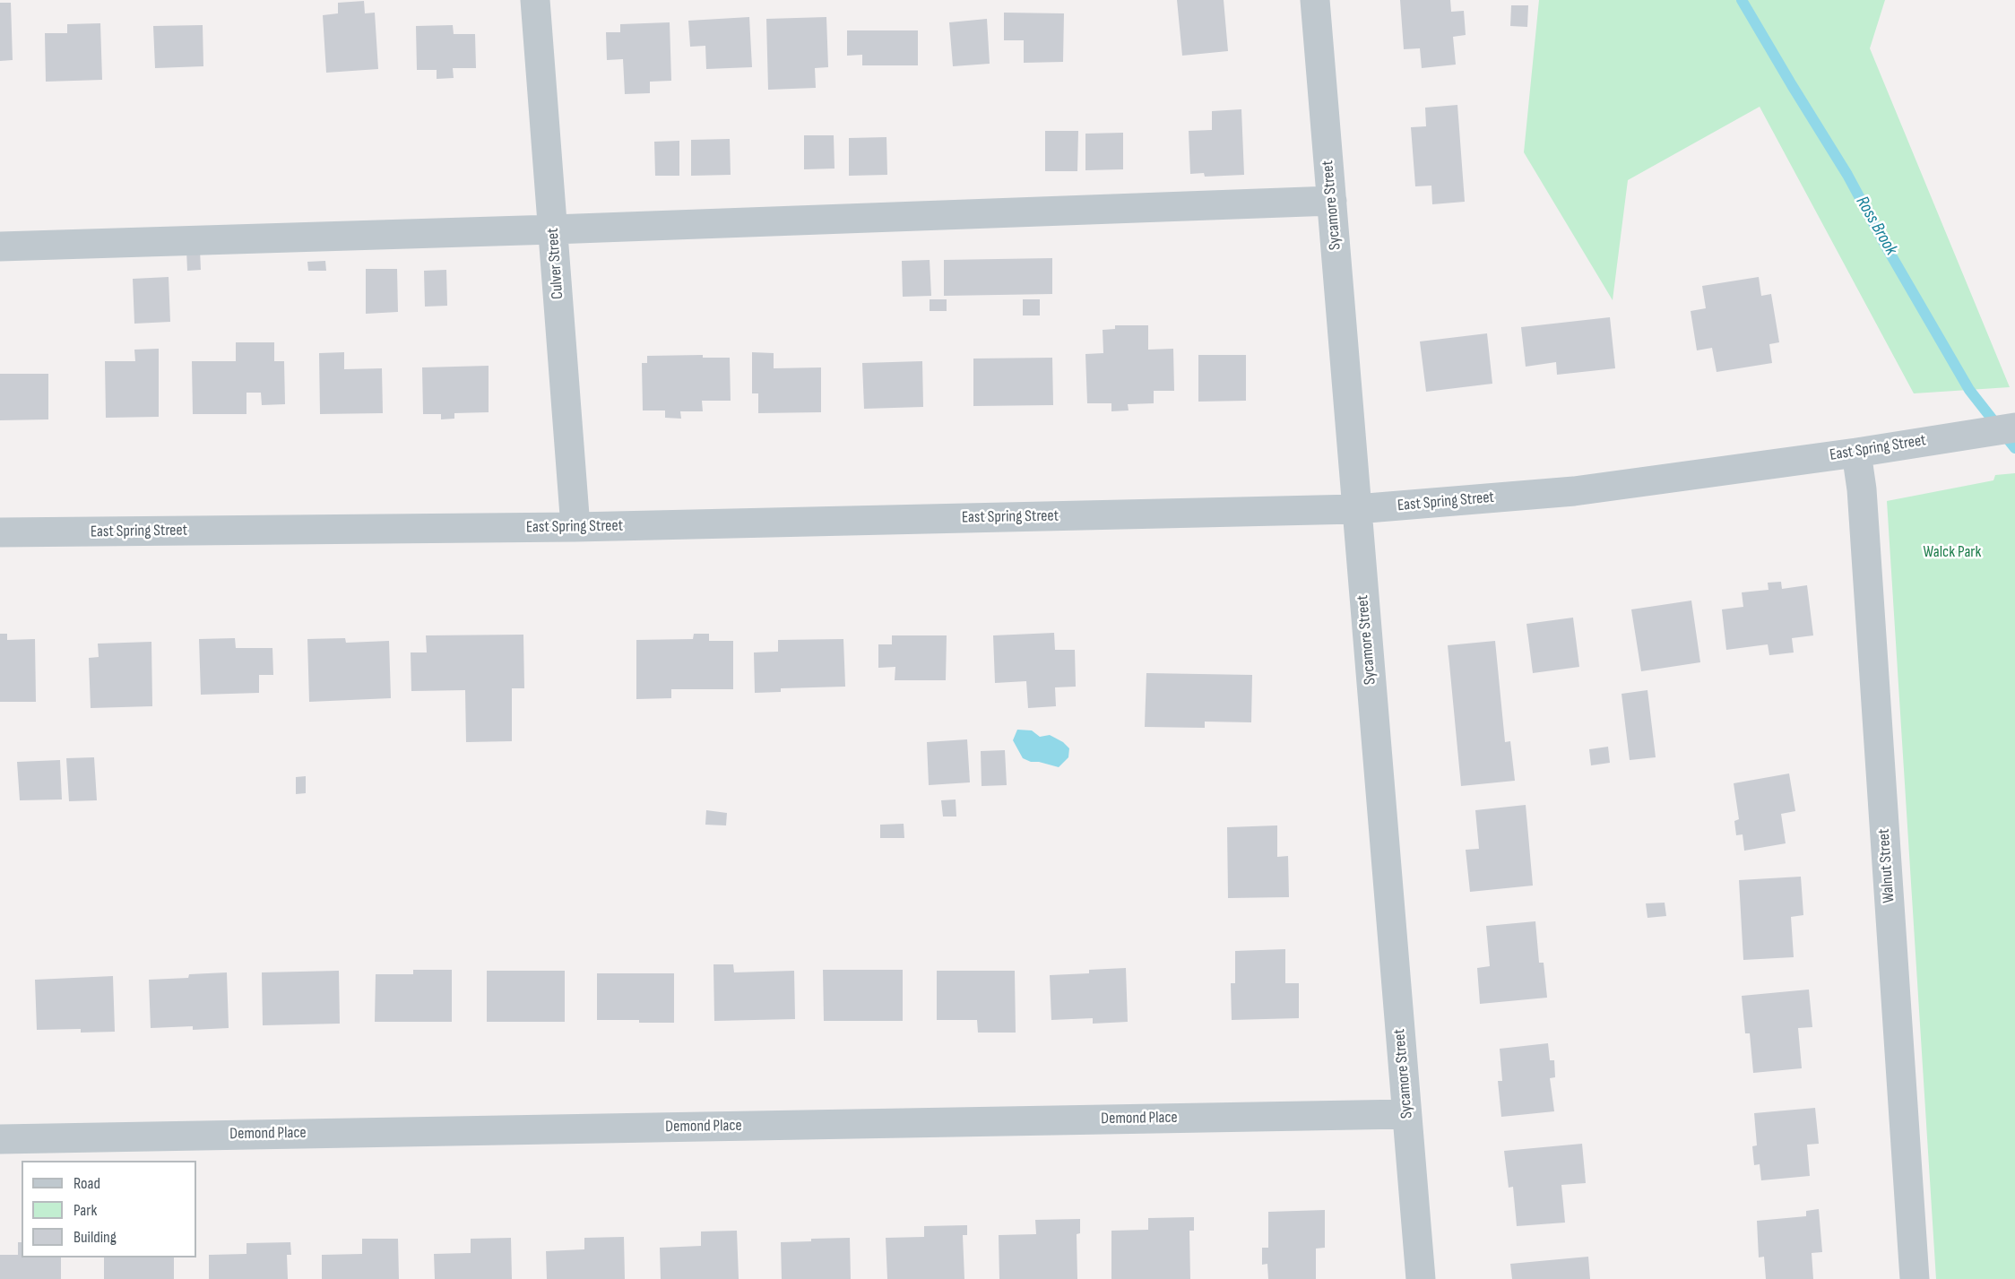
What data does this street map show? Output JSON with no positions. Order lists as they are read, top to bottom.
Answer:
{
  "streets": {
    "street": [
      "Sycamore Street",
      "Culver Street",
      "East Spring Street",
      "Walnut Street",
      "Demond Place"
    ]
  },
  "crossings": [
    ["Sycamore Street", "East Spring Street"],
    ["Sycamore Street", "Demond Place"],
    ["Culver Street", "East Spring Street"],
    ["East Spring Street", "Walnut Street"]
  ],
  "water": ["Ross Brook"],
  "parks": ["Walck Park"],
  "legend": ["Road", "Park", "Building"]
}
